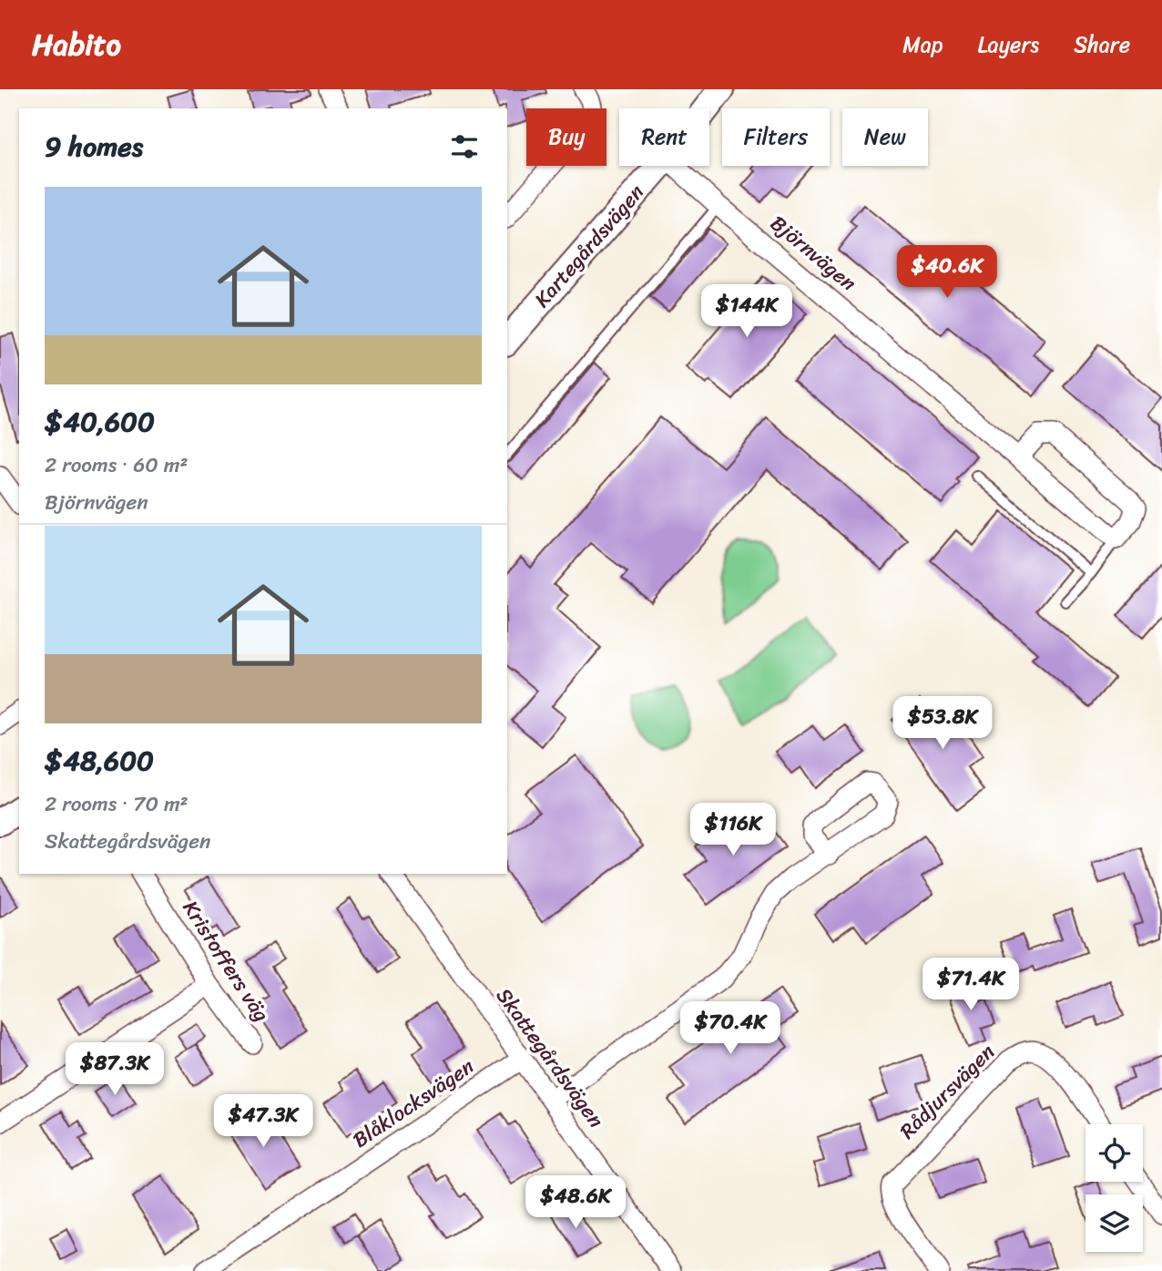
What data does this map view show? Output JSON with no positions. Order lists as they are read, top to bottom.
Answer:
{
  "streets": {
    "street": [
      "Kartegårdsvägen",
      "Björnvägen",
      "Kristoffers väg",
      "Skattegårdsvägen",
      "Rådjursvägen",
      "Blåklocksvägen"
    ]
  },
  "crossings": [
    ["Skattegårdsvägen", "Blåklocksvägen"]
  ],
  "page": {
    "header": "Habito",
    "nav": ["Map", "Layers", "Share"],
    "chip": [
      "Buy",
      "Rent",
      "Filters",
      "New"
    ],
    "heading": "9 homes",
    "list": [
      {
        "name": "$40,600",
        "note": "2 rooms · 60 m² · Björnvägen"
      },
      {
        "name": "$48,600",
        "note": "2 rooms · 70 m² · Skattegårdsvägen"
      }
    ],
    "price": [
      "$40.6K",
      "$144K",
      "$53.8K",
      "$116K",
      "$71.4K",
      "$70.4K",
      "$87.3K",
      "$47.3K",
      "$48.6K"
    ]
  }
}
